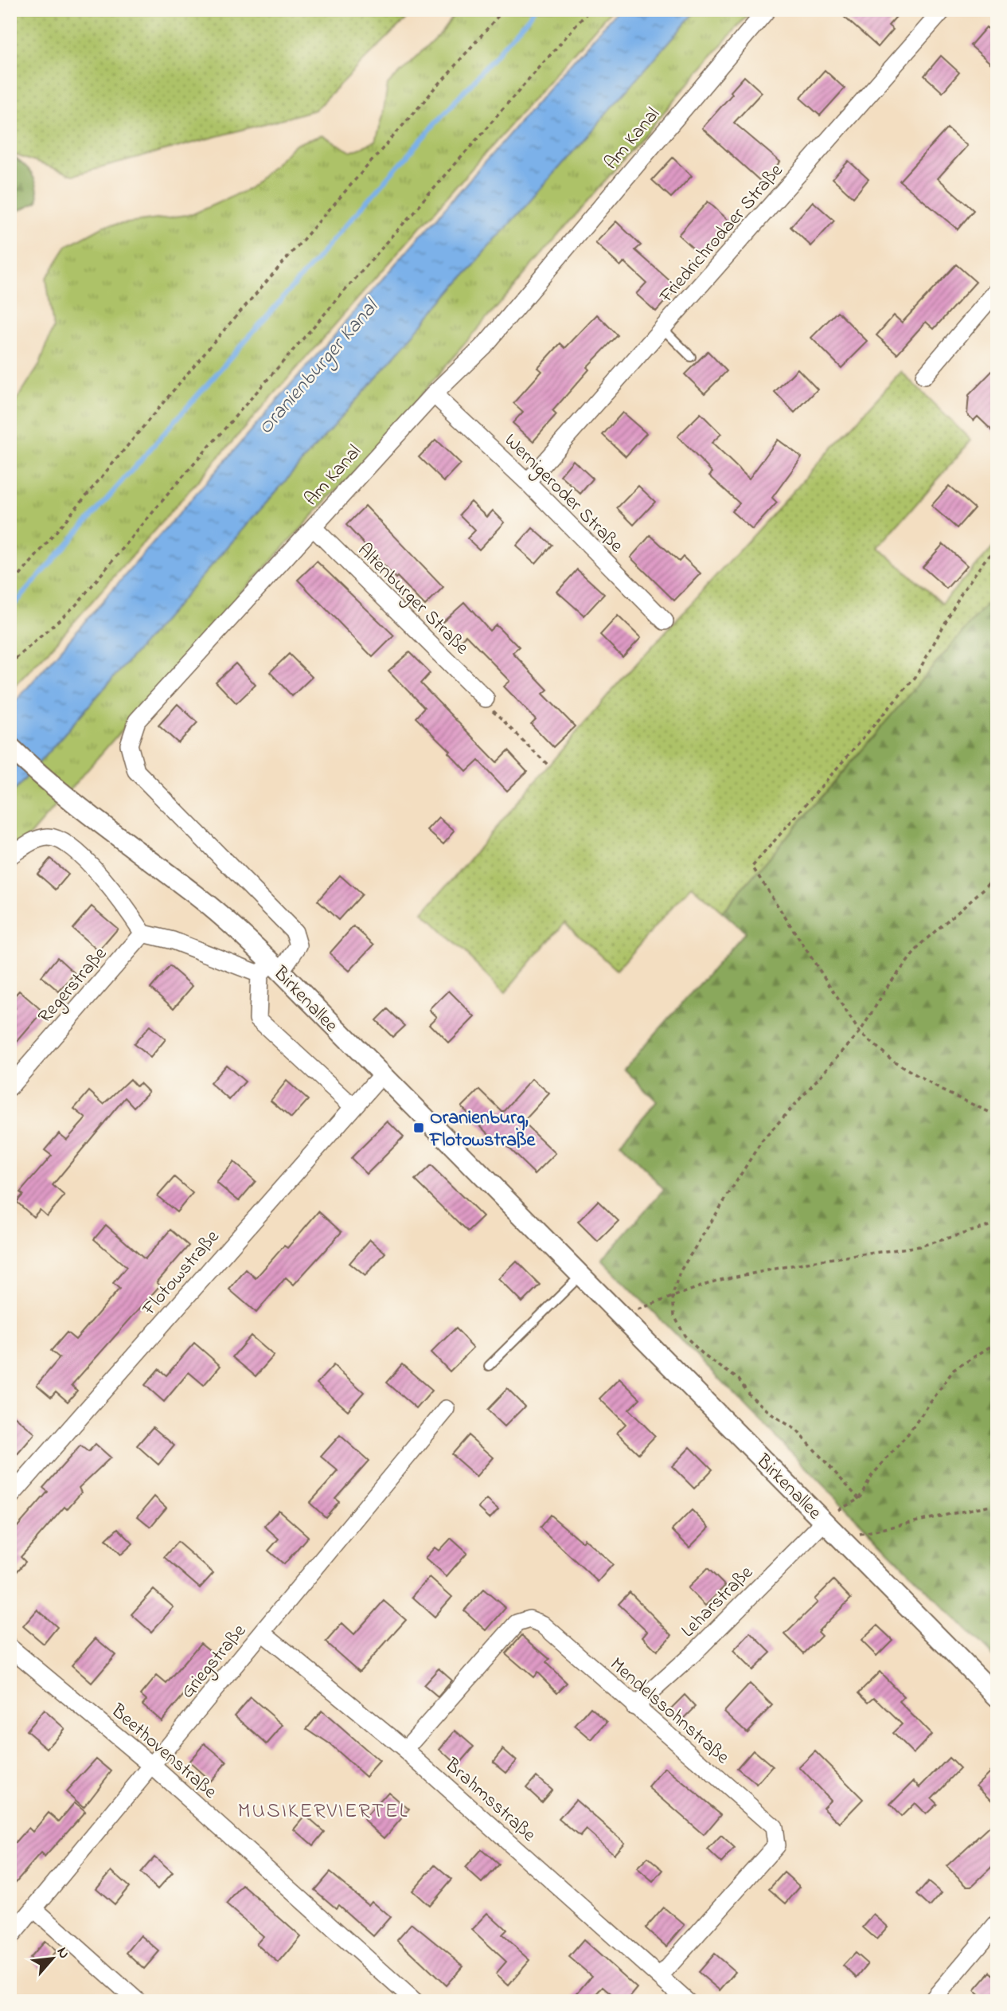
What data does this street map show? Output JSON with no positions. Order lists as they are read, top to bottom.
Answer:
{
  "streets": {
    "street": [
      "Am Kanal",
      "Friedrichrodaer Straße",
      "Wernigeroder Straße",
      "Altenburger Straße",
      "Regerstraße",
      "Birkenallee",
      "Flotowstraße",
      "Leharstraße",
      "Griegstraße",
      "Mendelssohnstraße",
      "Beethovenstraße",
      "Brahmsstraße"
    ]
  },
  "crossings": [
    ["Am Kanal", "Wernigeroder Straße"],
    ["Am Kanal", "Altenburger Straße"],
    ["Am Kanal", "Birkenallee"],
    ["Friedrichrodaer Straße", "Wernigeroder Straße"],
    ["Birkenallee", "Flotowstraße"],
    ["Birkenallee", "Leharstraße"],
    ["Leharstraße", "Mendelssohnstraße"],
    ["Griegstraße", "Beethovenstraße"],
    ["Griegstraße", "Brahmsstraße"],
    ["Mendelssohnstraße", "Brahmsstraße"]
  ],
  "districts": ["MUSIKERVIERTEL"],
  "water": ["Oranienburger Kanal"],
  "places": {
    "transit": ["Oranienburg, Flotowstraße"]
  },
  "north": "top right"
}
